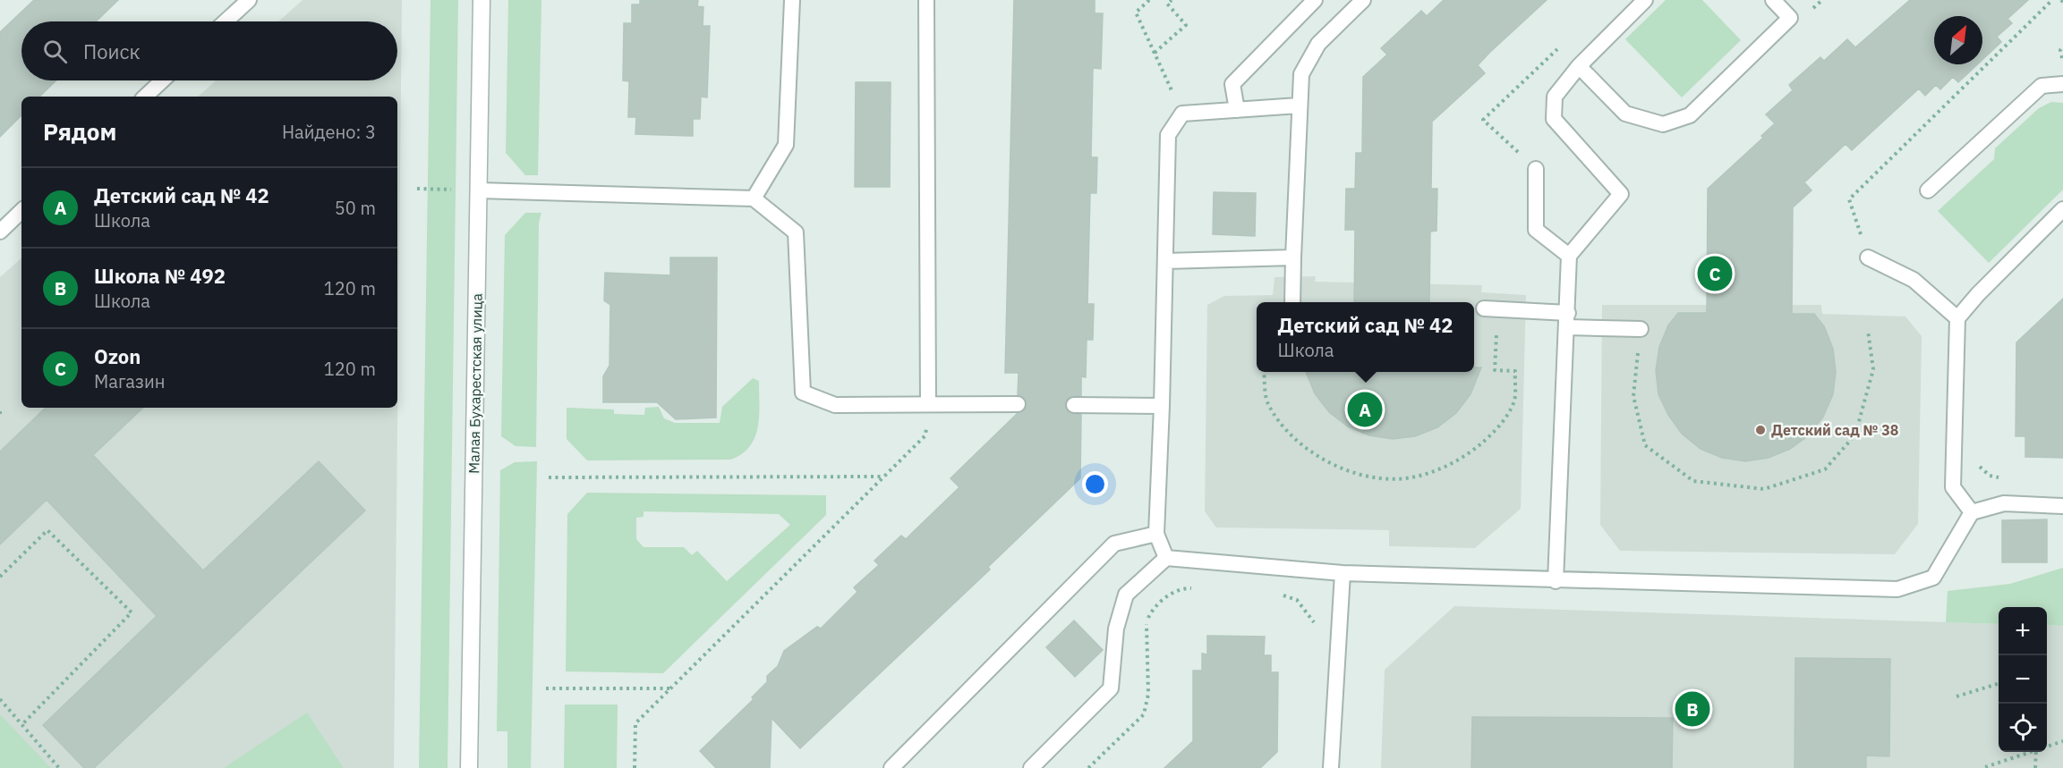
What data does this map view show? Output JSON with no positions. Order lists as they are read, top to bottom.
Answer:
{
  "streets": {
    "street": ["Малая Бухарестская улица"]
  },
  "places": ["Детский сад № 38"],
  "north": "top right",
  "page": {
    "search": "Поиск",
    "heading": ["Рядом", "Найдено: 3"],
    "list": [
      {
        "mark": "A",
        "name": "Детский сад № 42",
        "note": "Школа",
        "value": "50 m"
      },
      {
        "mark": "B",
        "name": "Школа № 492",
        "note": "Школа",
        "value": "120 m"
      },
      {
        "mark": "C",
        "name": "Ozon",
        "note": "Магазин",
        "value": "120 m"
      }
    ],
    "pins": ["C", "A", "B"],
    "popup": ["Детский сад № 42", "Школа"],
    "map_buttons": ["+", "−"]
  }
}
